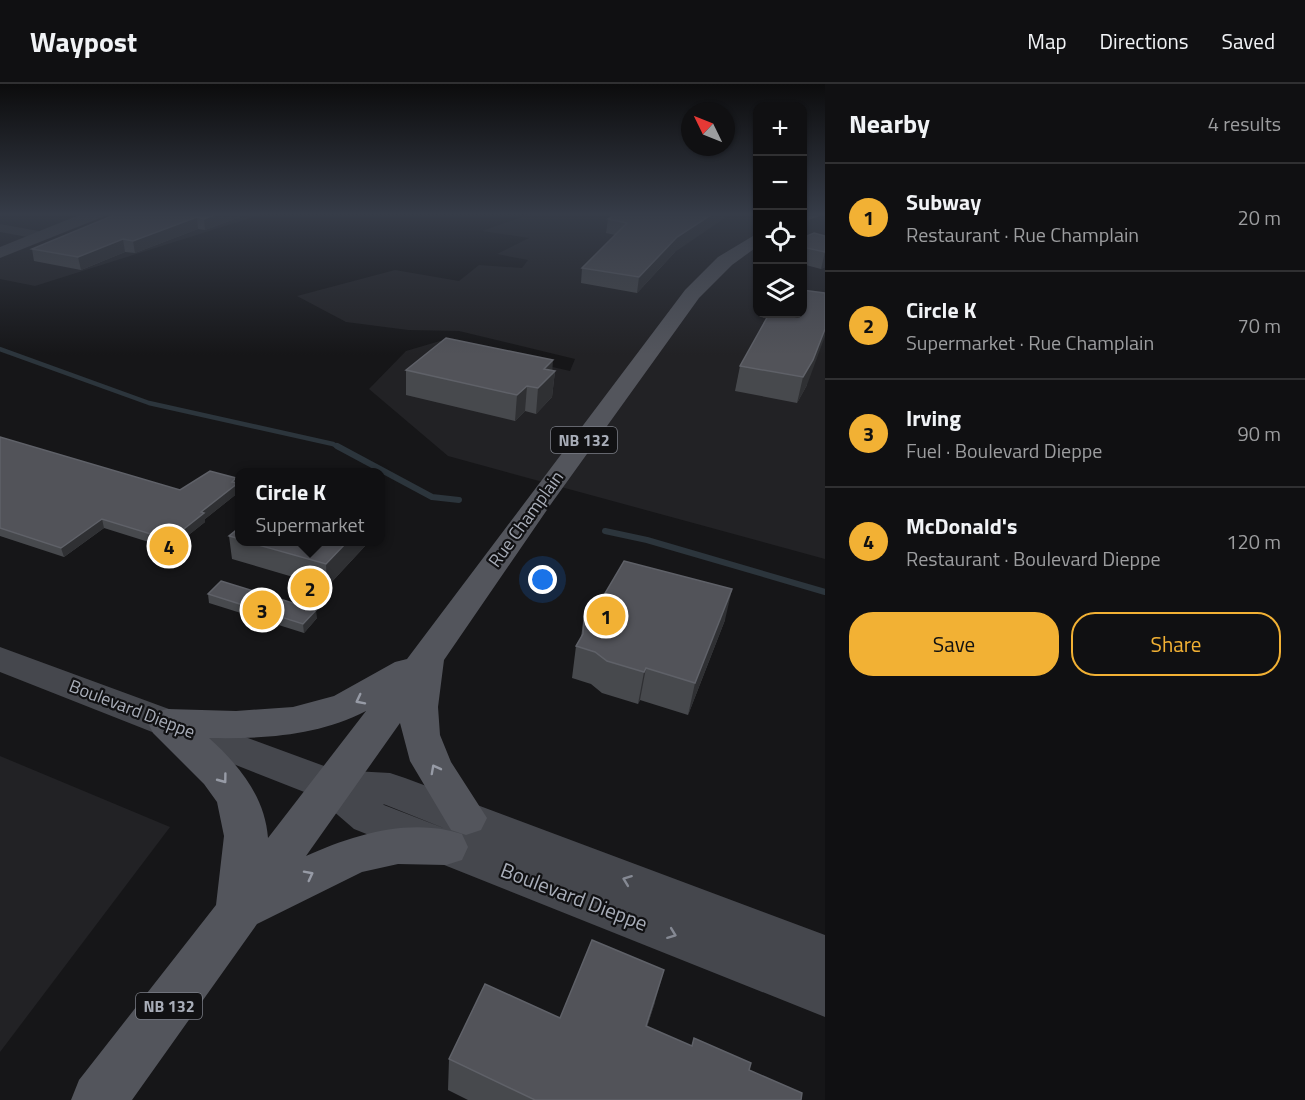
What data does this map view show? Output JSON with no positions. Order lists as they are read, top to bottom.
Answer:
{
  "streets": {
    "main road": ["NB 132", "Rue Champlain", "Boulevard Dieppe"]
  },
  "crossings": [
    ["NB 132", "Rue Champlain"],
    ["NB 132", "Boulevard Dieppe"],
    ["Rue Champlain", "Boulevard Dieppe"]
  ],
  "north": "top left",
  "page": {
    "header": "Waypost",
    "nav": ["Map", "Directions", "Saved"],
    "heading": ["Nearby", "4 results"],
    "map_buttons": ["+", "−"],
    "list": [
      {
        "mark": "1",
        "name": "Subway",
        "note": "Restaurant · Rue Champlain",
        "value": "20 m"
      },
      {
        "mark": "2",
        "name": "Circle K",
        "note": "Supermarket · Rue Champlain",
        "value": "70 m"
      },
      {
        "mark": "3",
        "name": "Irving",
        "note": "Fuel · Boulevard Dieppe",
        "value": "90 m"
      },
      {
        "mark": "4",
        "name": "McDonald's",
        "note": "Restaurant · Boulevard Dieppe",
        "value": "120 m"
      }
    ],
    "popup": ["Circle K", "Supermarket"],
    "pins": [
      "4",
      "2",
      "3",
      "1"
    ],
    "buttons": ["Save", "Share"]
  }
}
